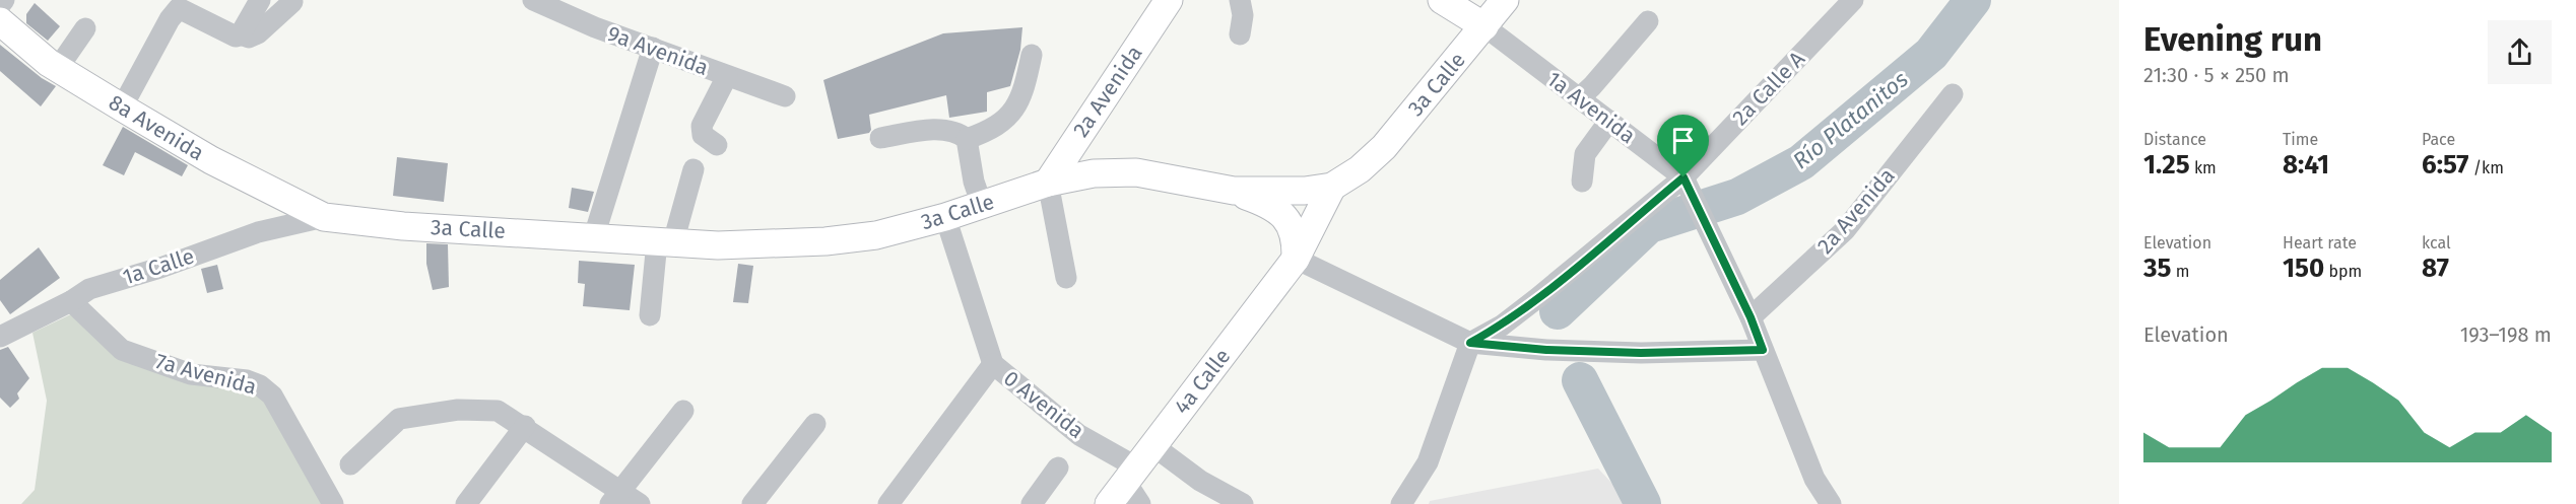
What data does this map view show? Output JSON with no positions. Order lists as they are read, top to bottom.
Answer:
{
  "streets": {
    "main road": [
      "3a Calle",
      "2a Avenida",
      "1a Avenida",
      "8a Avenida",
      "4a Calle"
    ],
    "street": [
      "9a Avenida",
      "2a Calle A",
      "1a Calle",
      "7a Avenida",
      "0 Avenida"
    ]
  },
  "crossings": [
    ["3a Calle", "2a Avenida"],
    ["3a Calle", "1a Avenida"],
    ["3a Calle", "8a Avenida"],
    ["3a Calle", "1a Calle"],
    ["3a Calle", "4a Calle"],
    ["3a Calle", "0 Avenida"],
    ["2a Calle A", "1a Avenida"],
    ["2a Avenida", "1a Avenida"],
    ["8a Avenida", "1a Calle"],
    ["1a Calle", "7a Avenida"],
    ["4a Calle", "0 Avenida"]
  ],
  "water": ["Río Platanitos"],
  "page": {
    "heading": ["Evening run", "21:30 · 5 × 250 m"],
    "stats": [
      ["Distance", "1.25 km"],
      ["Time", "8:41"],
      ["Pace", "6:57 /km"],
      ["Elevation", "35 m"],
      ["Heart rate", "150 bpm"],
      ["kcal", "87"]
    ],
    "chart": ["Elevation", "193–198 m"]
  }
}
